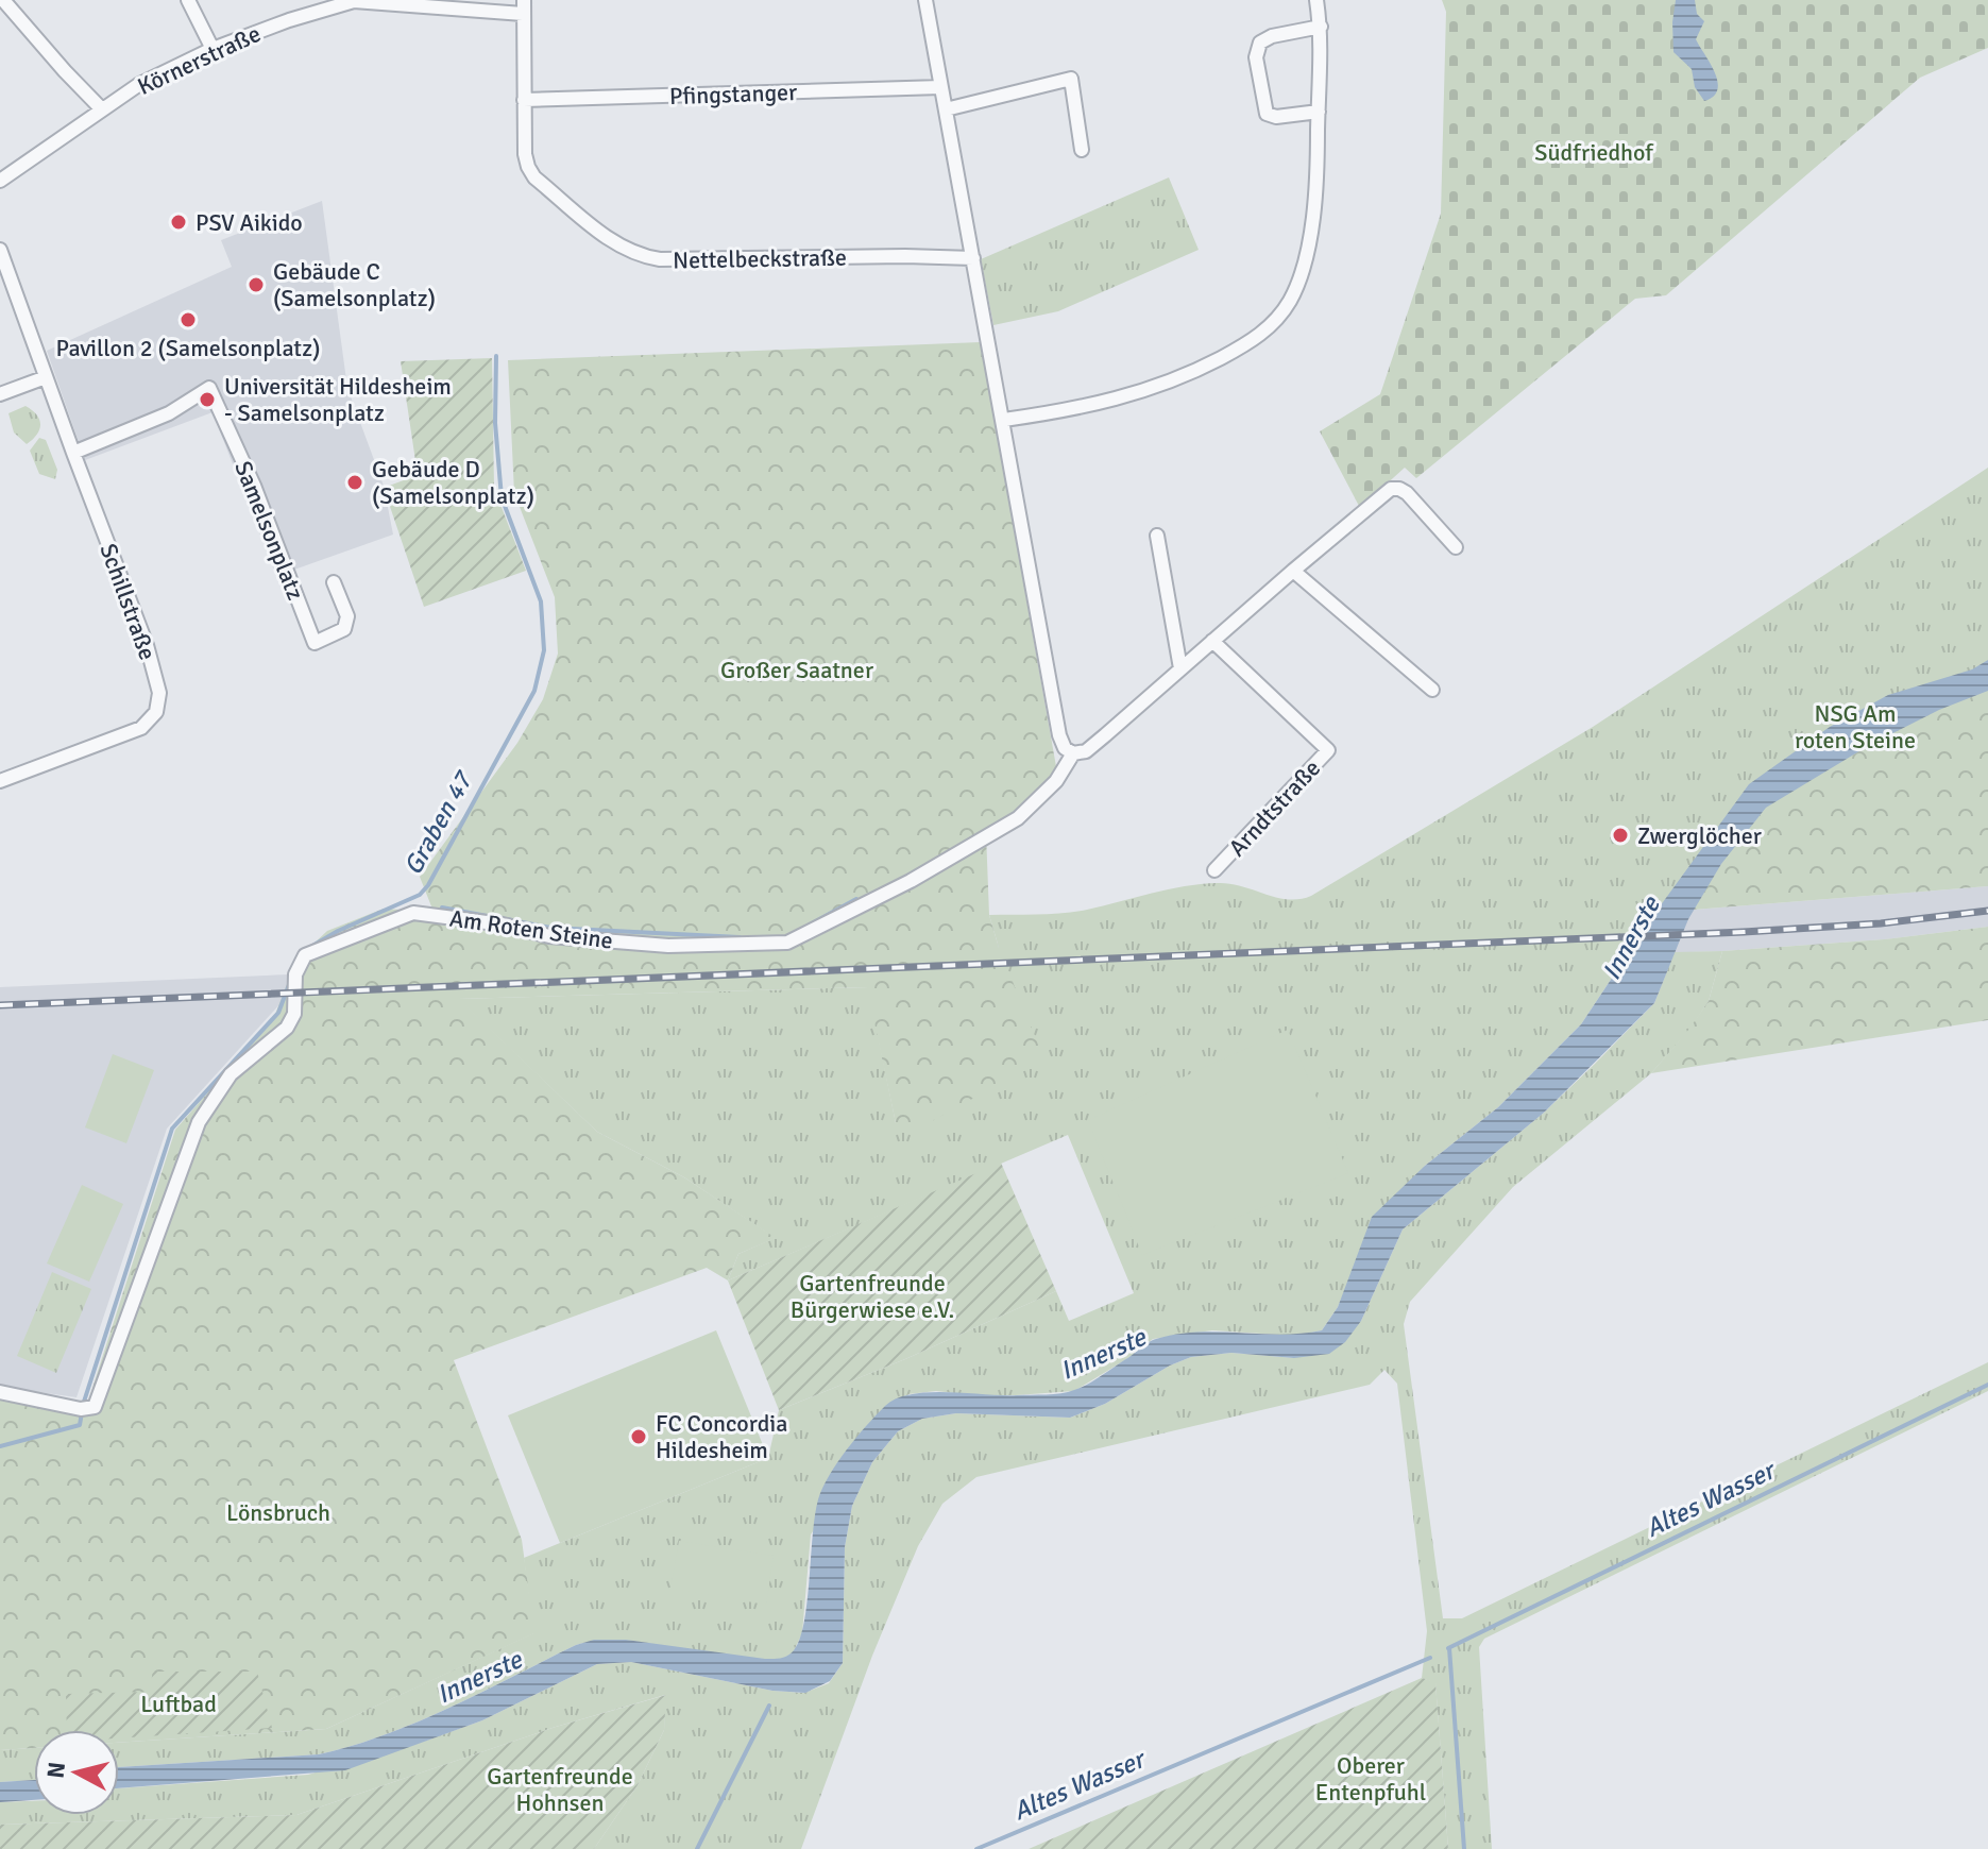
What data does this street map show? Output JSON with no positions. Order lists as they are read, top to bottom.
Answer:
{
  "streets": {
    "street": [
      "Körnerstraße",
      "Pfingstanger",
      "Nettelbeckstraße",
      "Samelsonplatz",
      "Schillstraße",
      "Arndtstraße",
      "Am Roten Steine"
    ]
  },
  "crossings": [
    ["Pfingstanger", "Nettelbeckstraße"],
    ["Samelsonplatz", "Schillstraße"],
    ["Arndtstraße", "Am Roten Steine"]
  ],
  "water": ["Graben 47", "Innerste", "Altes Wasser"],
  "parks": [
    "Südfriedhof",
    "Großer Saatner",
    "NSG Am roten Steine",
    "Gartenfreunde Bürgerwiese e.V.",
    "Lönsbruch",
    "Luftbad",
    "Oberer Entenpfuhl",
    "Gartenfreunde Hohnsen"
  ],
  "places": [
    "PSV Aikido",
    "Gebäude C (Samelsonplatz)",
    "Pavillon 2 (Samelsonplatz)",
    "Universität Hildesheim - Samelsonplatz",
    "Gebäude D (Samelsonplatz)",
    "Zwerglöcher",
    "FC Concordia Hildesheim"
  ],
  "north": "left"
}
